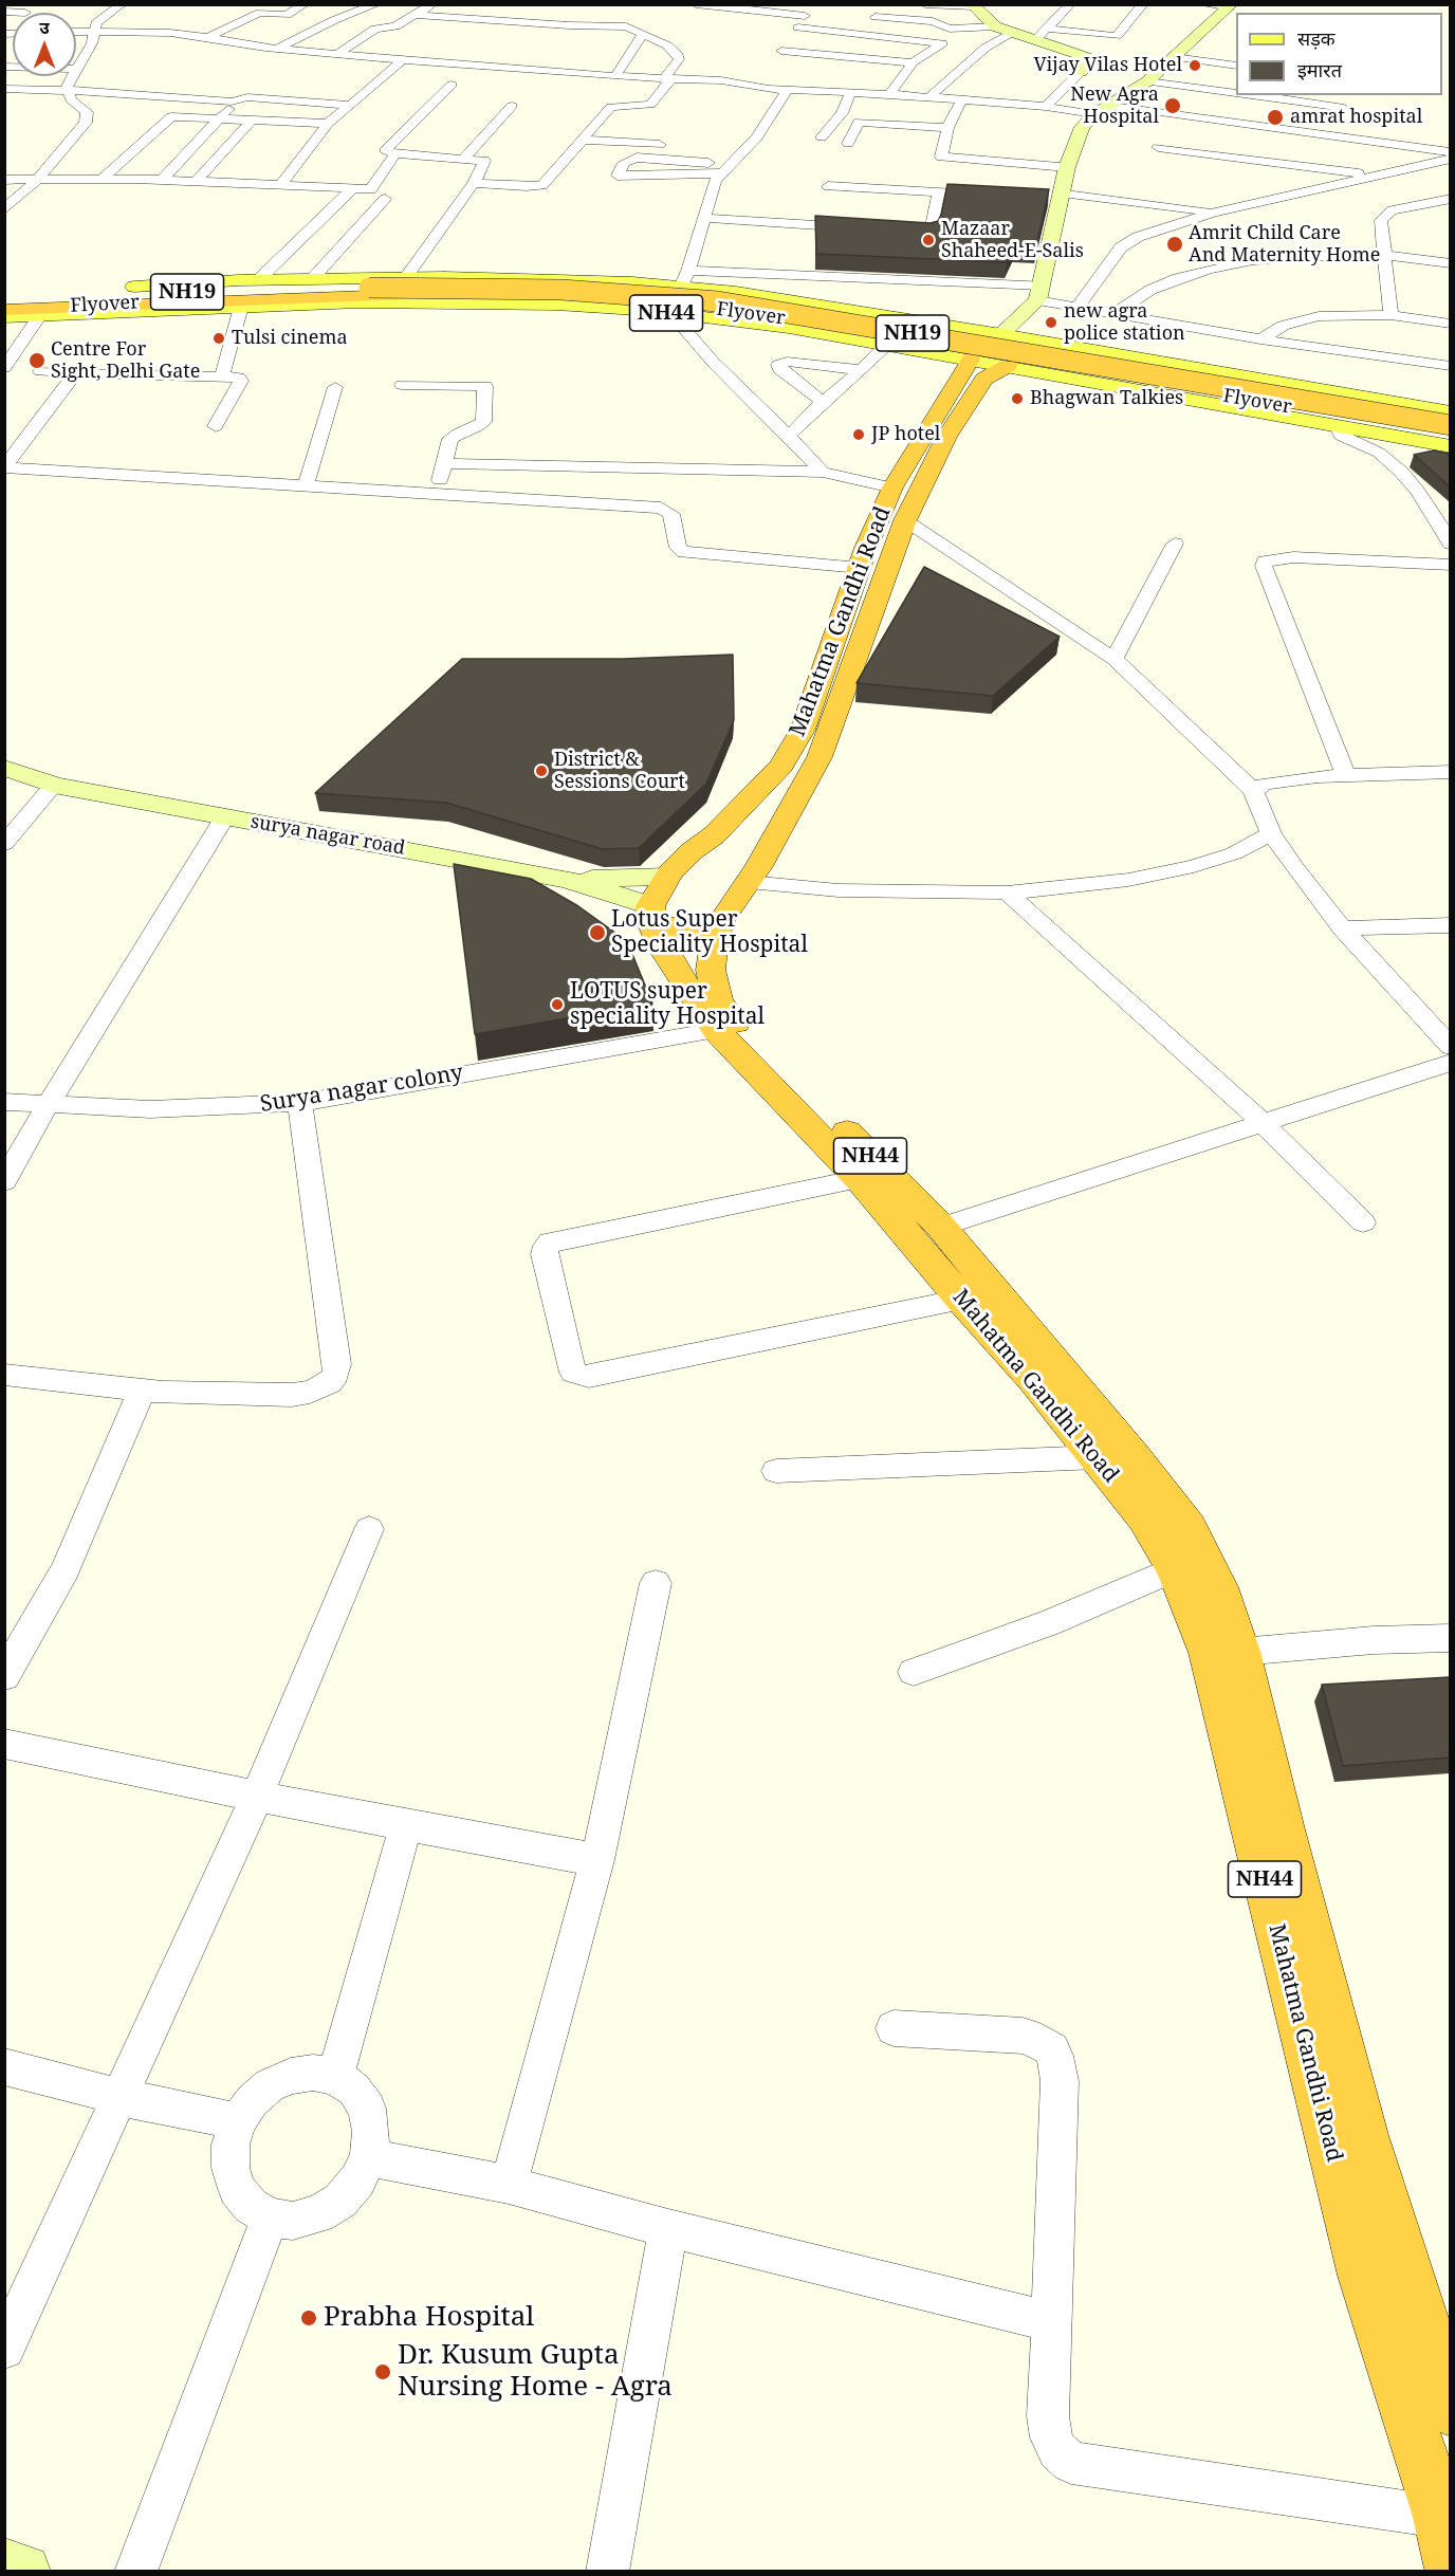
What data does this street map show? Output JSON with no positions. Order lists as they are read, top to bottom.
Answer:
{
  "streets": {
    "highway": [
      "NH19",
      "Flyover",
      "NH44",
      "Mahatma Gandhi Road"
    ],
    "street": ["surya nagar road", "Surya nagar colony"]
  },
  "crossings": [
    ["Flyover", "NH44"],
    ["NH44", "Mahatma Gandhi Road"],
    ["Mahatma Gandhi Road", "surya nagar road"],
    ["Mahatma Gandhi Road", "Surya nagar colony"]
  ],
  "places": [
    "Vijay Vilas Hotel",
    "New Agra Hospital",
    "amrat hospital",
    "Mazaar Shaheed-E-Salis",
    "Amrit Child Care And Maternity Home",
    "new agra police station",
    "Tulsi cinema",
    "Centre For Sight, Delhi Gate",
    "Bhagwan Talkies",
    "JP hotel",
    "District & Sessions Court",
    "Lotus Super Speciality Hospital",
    "LOTUS super speciality Hospital",
    "Prabha Hospital",
    "Dr. Kusum Gupta Nursing Home - Agra"
  ],
  "legend": ["सड़क", "इमारत"],
  "north": "top"
}
